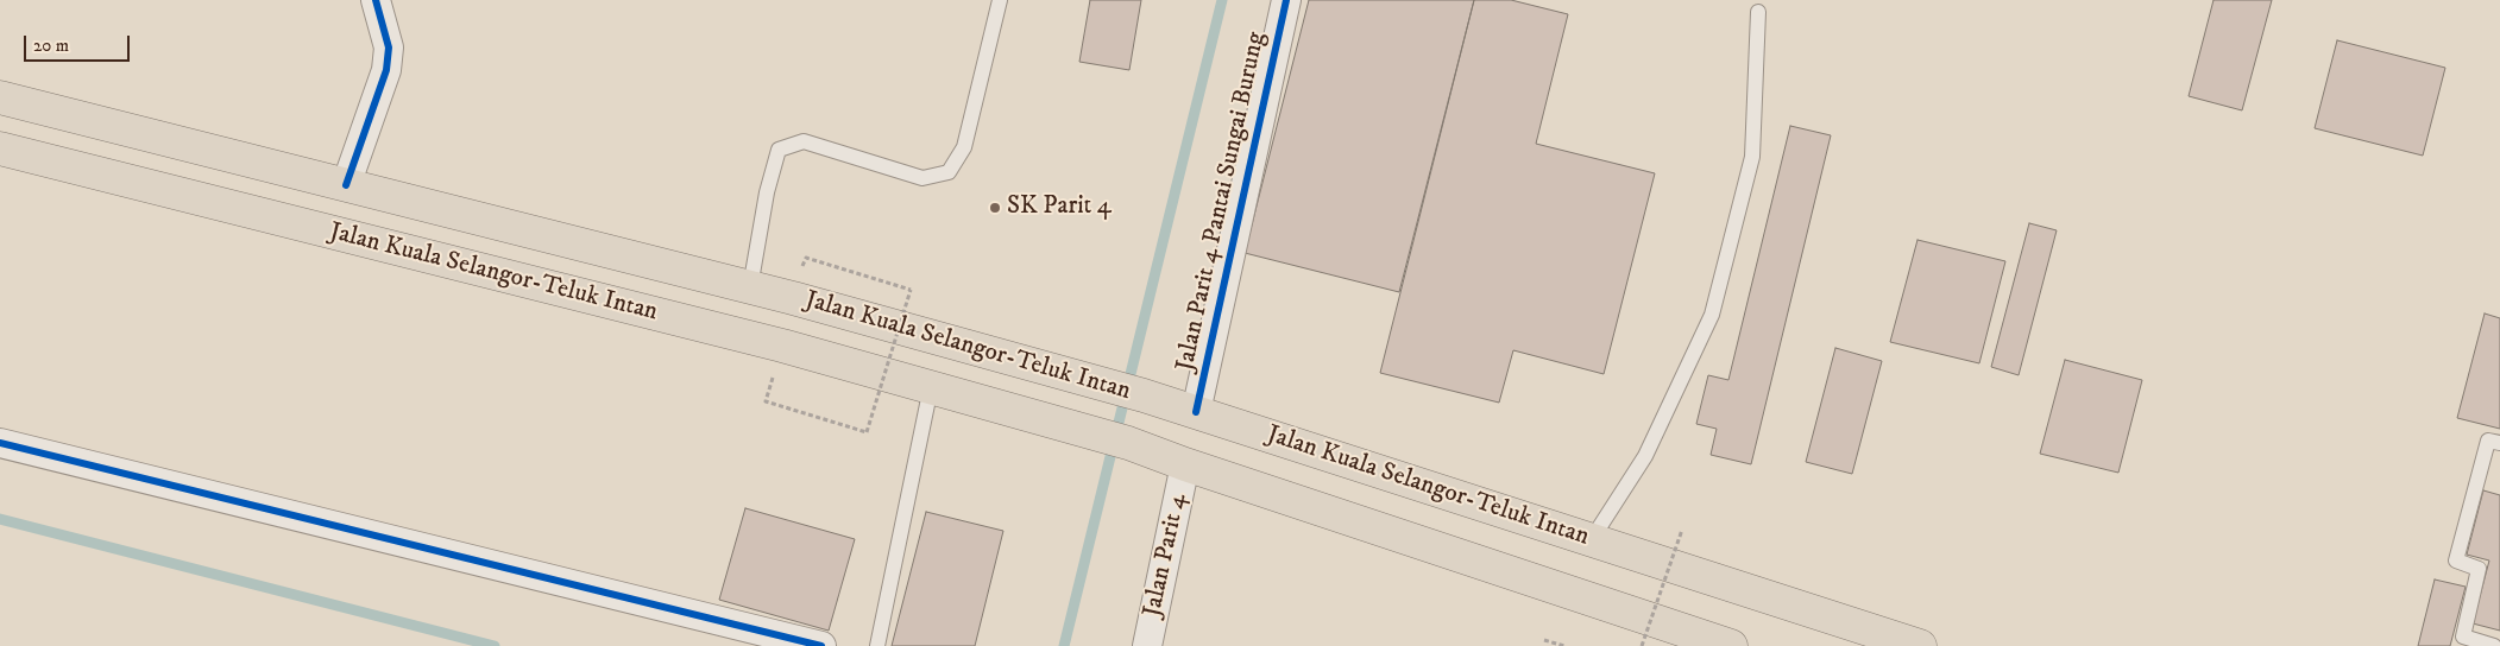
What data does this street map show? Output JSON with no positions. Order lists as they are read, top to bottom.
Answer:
{
  "streets": {
    "highway": ["Jalan Kuala Selangor-Teluk Intan"],
    "street": ["Jalan Parit 4 Pantai Sungai Burung", "Jalan Parit 4"]
  },
  "crossings": [
    ["Jalan Parit 4 Pantai Sungai Burung", "Jalan Kuala Selangor-Teluk Intan"],
    ["Jalan Kuala Selangor-Teluk Intan", "Jalan Parit 4"]
  ],
  "places": ["SK Parit 4"],
  "scale_bar": "20 m"
}
